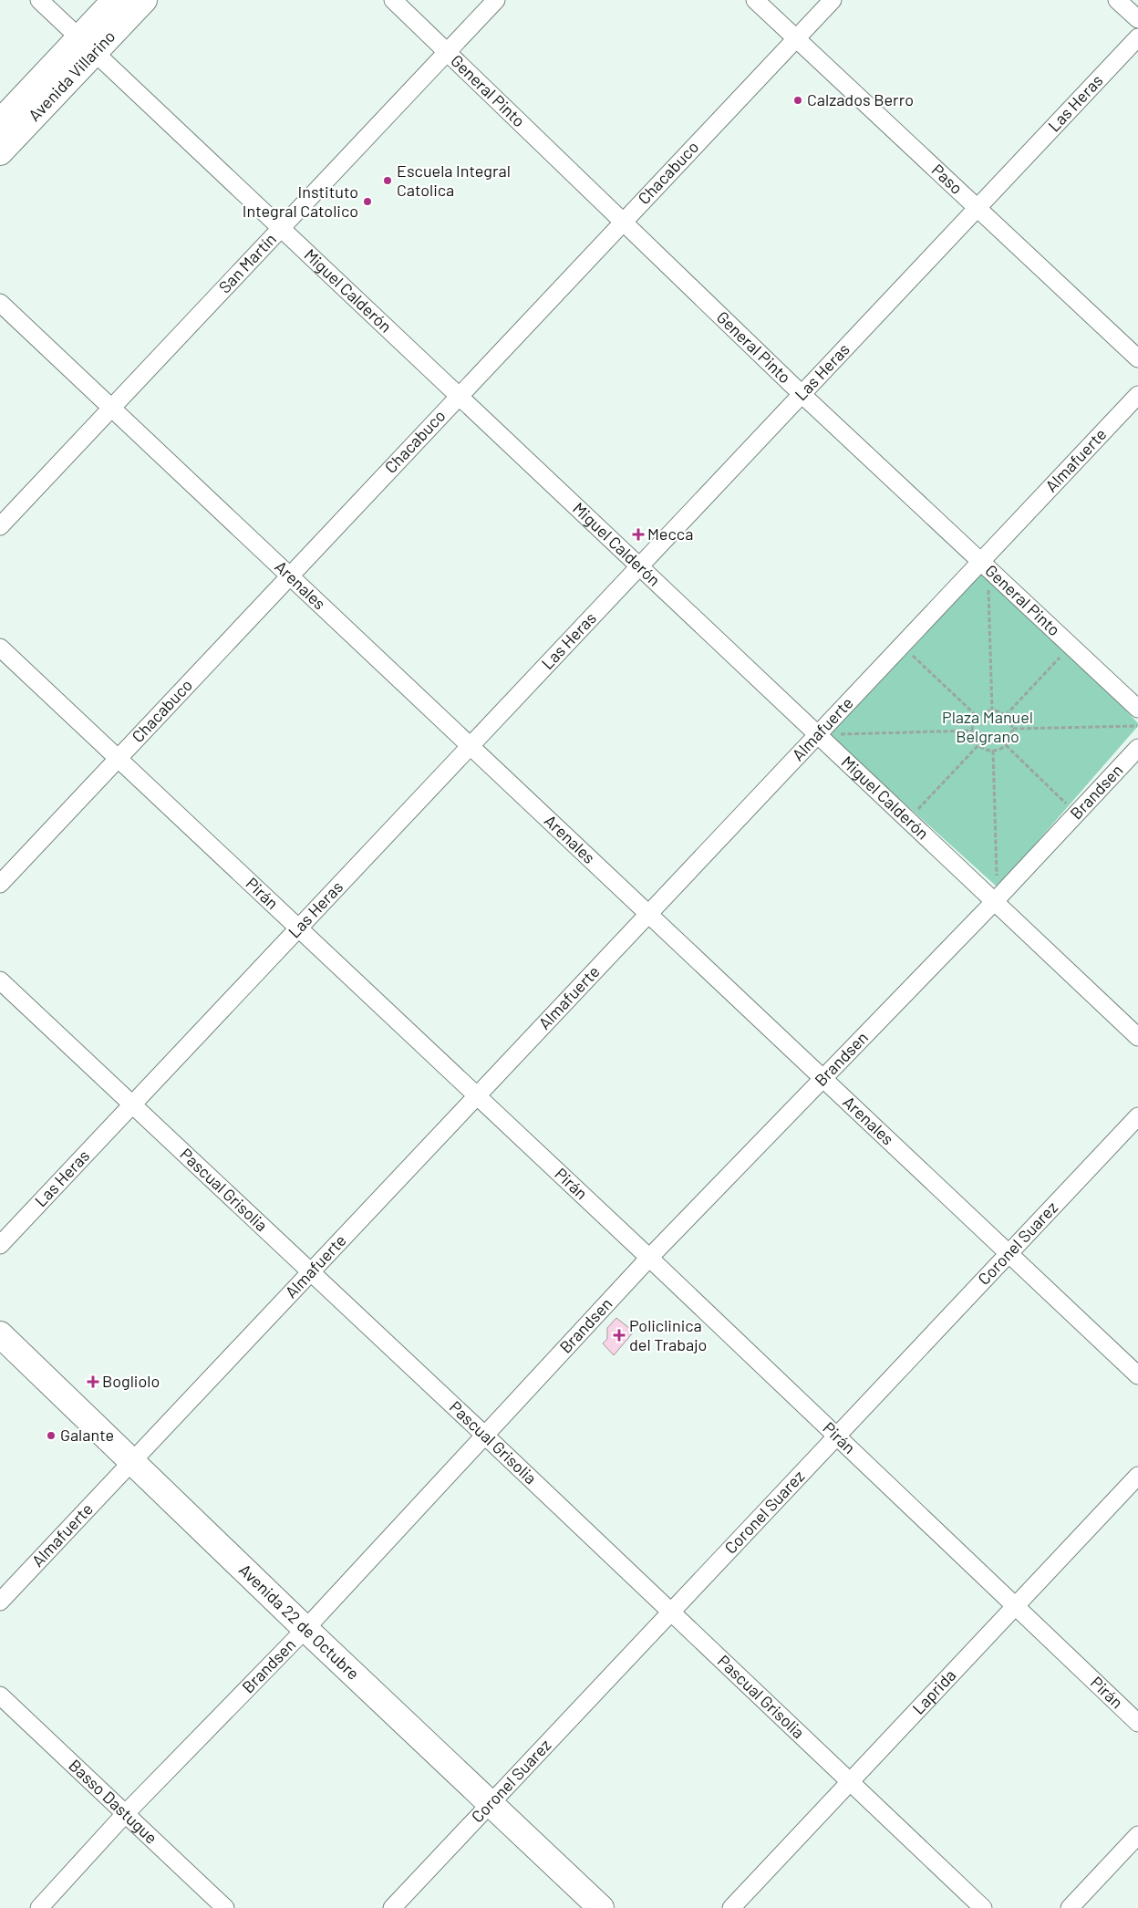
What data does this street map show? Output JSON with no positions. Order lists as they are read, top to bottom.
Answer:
{
  "streets": {
    "main road": ["Avenida Villarino", "Avenida 22 de Octubre"],
    "street": [
      "General Pinto",
      "Las Heras",
      "Chacabuco",
      "Paso",
      "San Martín",
      "Miguel Calderón",
      "Almafuerte",
      "Arenales",
      "Brandsen",
      "Pirán",
      "Pascual Grisolia",
      "Coronel Suarez",
      "Laprida",
      "Basso Dastugue"
    ]
  },
  "crossings": [
    ["Avenida Villarino", "Miguel Calderón"],
    ["General Pinto", "Las Heras"],
    ["General Pinto", "Chacabuco"],
    ["General Pinto", "San Martín"],
    ["General Pinto", "Almafuerte"],
    ["Las Heras", "Paso"],
    ["Las Heras", "Miguel Calderón"],
    ["Las Heras", "Arenales"],
    ["Las Heras", "Pirán"],
    ["Las Heras", "Pascual Grisolia"],
    ["Chacabuco", "Paso"],
    ["Chacabuco", "Miguel Calderón"],
    ["Chacabuco", "Arenales"],
    ["Chacabuco", "Pirán"],
    ["San Martín", "Miguel Calderón"],
    ["San Martín", "Arenales"],
    ["Miguel Calderón", "Almafuerte"],
    ["Miguel Calderón", "Brandsen"],
    ["Almafuerte", "Arenales"],
    ["Almafuerte", "Pirán"],
    ["Almafuerte", "Pascual Grisolia"],
    ["Almafuerte", "Avenida 22 de Octubre"],
    ["Arenales", "Brandsen"],
    ["Arenales", "Coronel Suarez"],
    ["Brandsen", "Pirán"],
    ["Brandsen", "Pascual Grisolia"],
    ["Brandsen", "Avenida 22 de Octubre"],
    ["Brandsen", "Basso Dastugue"],
    ["Pirán", "Coronel Suarez"],
    ["Pirán", "Laprida"],
    ["Pascual Grisolia", "Coronel Suarez"],
    ["Pascual Grisolia", "Laprida"],
    ["Coronel Suarez", "Avenida 22 de Octubre"]
  ],
  "parks": ["Plaza Manuel Belgrano"],
  "places": {
    "other": [
      "Calzados Berro",
      "Escuela Integral Catolica",
      "Instituto Integral Catolico",
      "Galante"
    ],
    "health": ["Mecca", "Policlinica del Trabajo", "Bogliolo"]
  }
}
